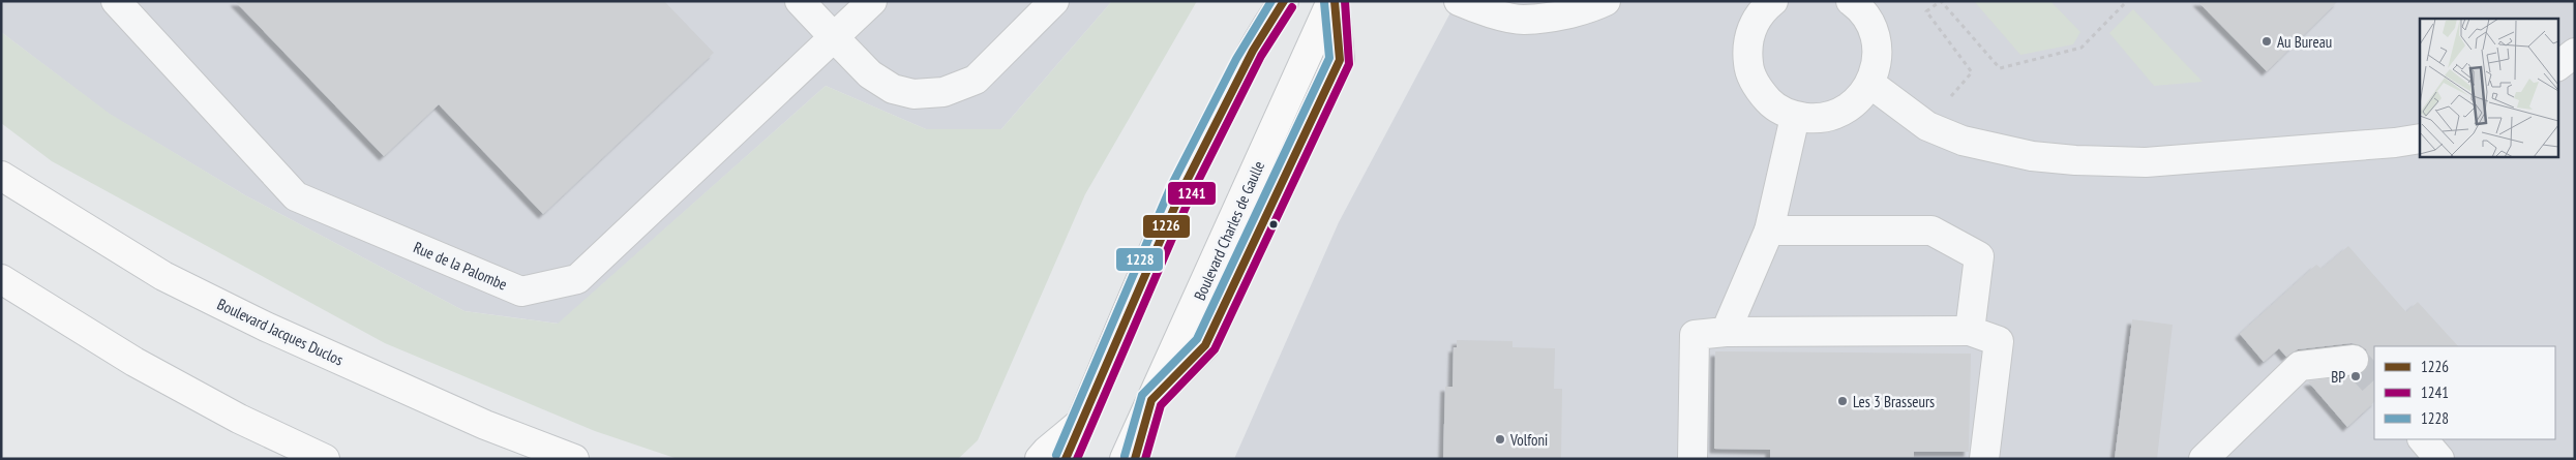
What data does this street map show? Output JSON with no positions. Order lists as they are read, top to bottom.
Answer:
{
  "streets": {
    "main road": ["Boulevard Charles de Gaulle", "Boulevard Jacques Duclos"],
    "street": ["Rue de la Palombe"]
  },
  "places": [
    "Au Bureau",
    "BP",
    "Les 3 Brasseurs",
    "Volfoni"
  ],
  "lines": ["transit line 1226", "transit line 1241", "transit line 1228"],
  "legend": ["1226", "1241", "1228"]
}
